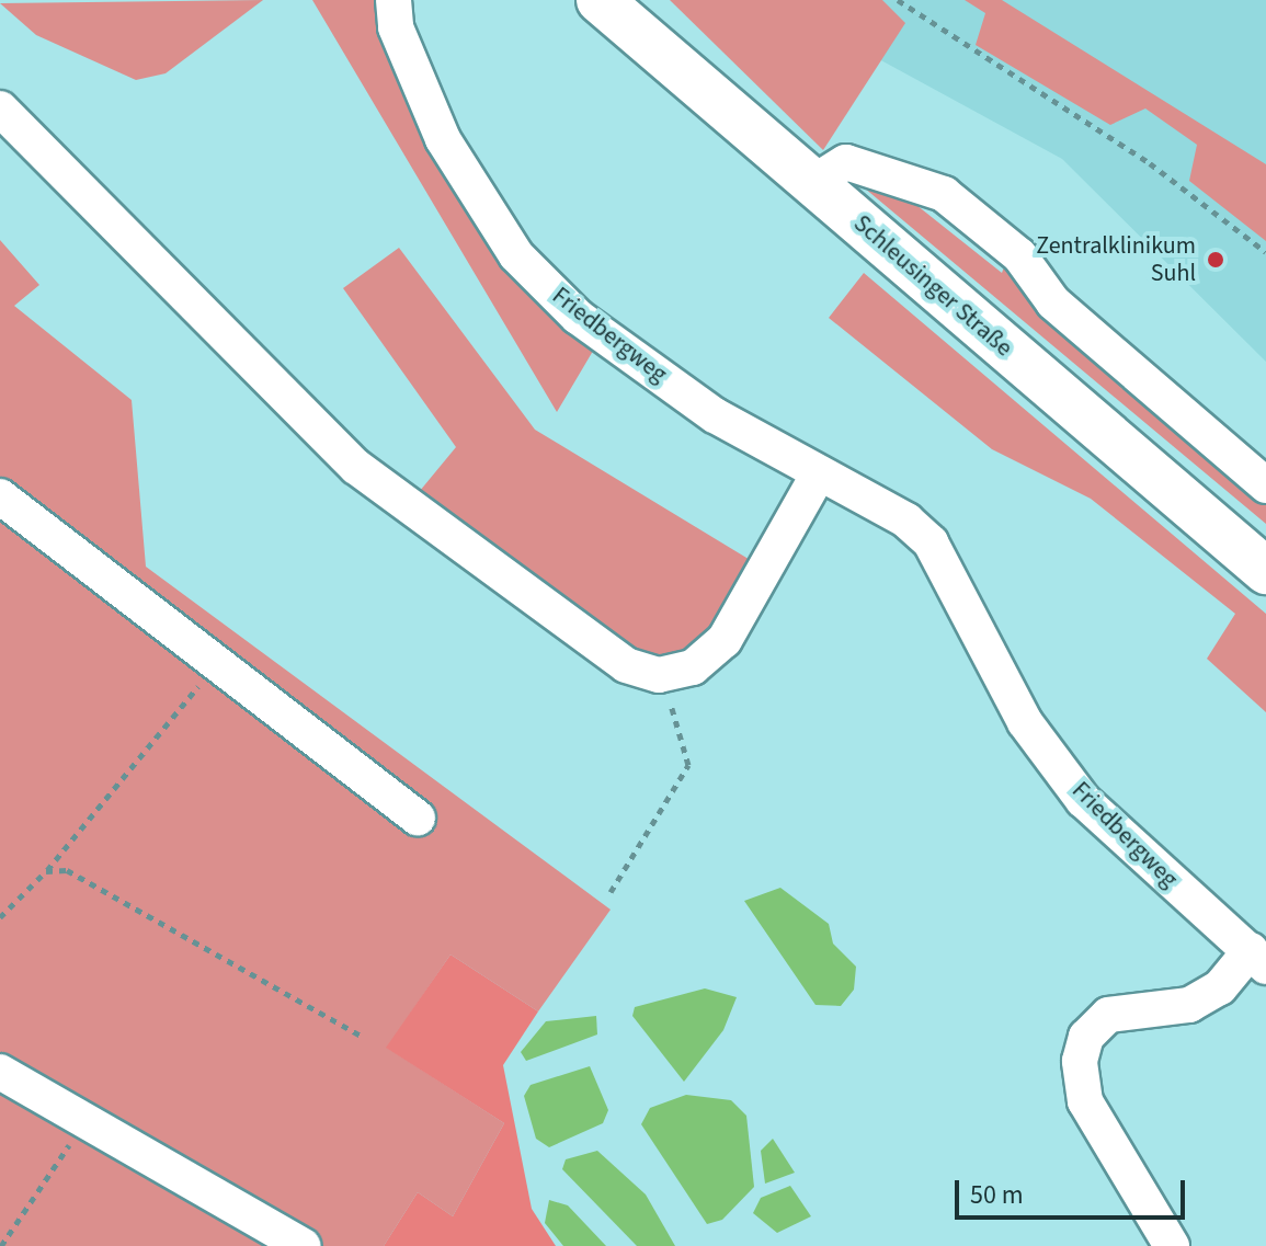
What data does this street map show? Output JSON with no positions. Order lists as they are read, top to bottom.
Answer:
{
  "streets": {
    "main road": ["Schleusinger Straße"],
    "street": ["Friedbergweg"]
  },
  "places": ["Zentralklinikum Suhl"],
  "scale_bar": "50 m"
}
